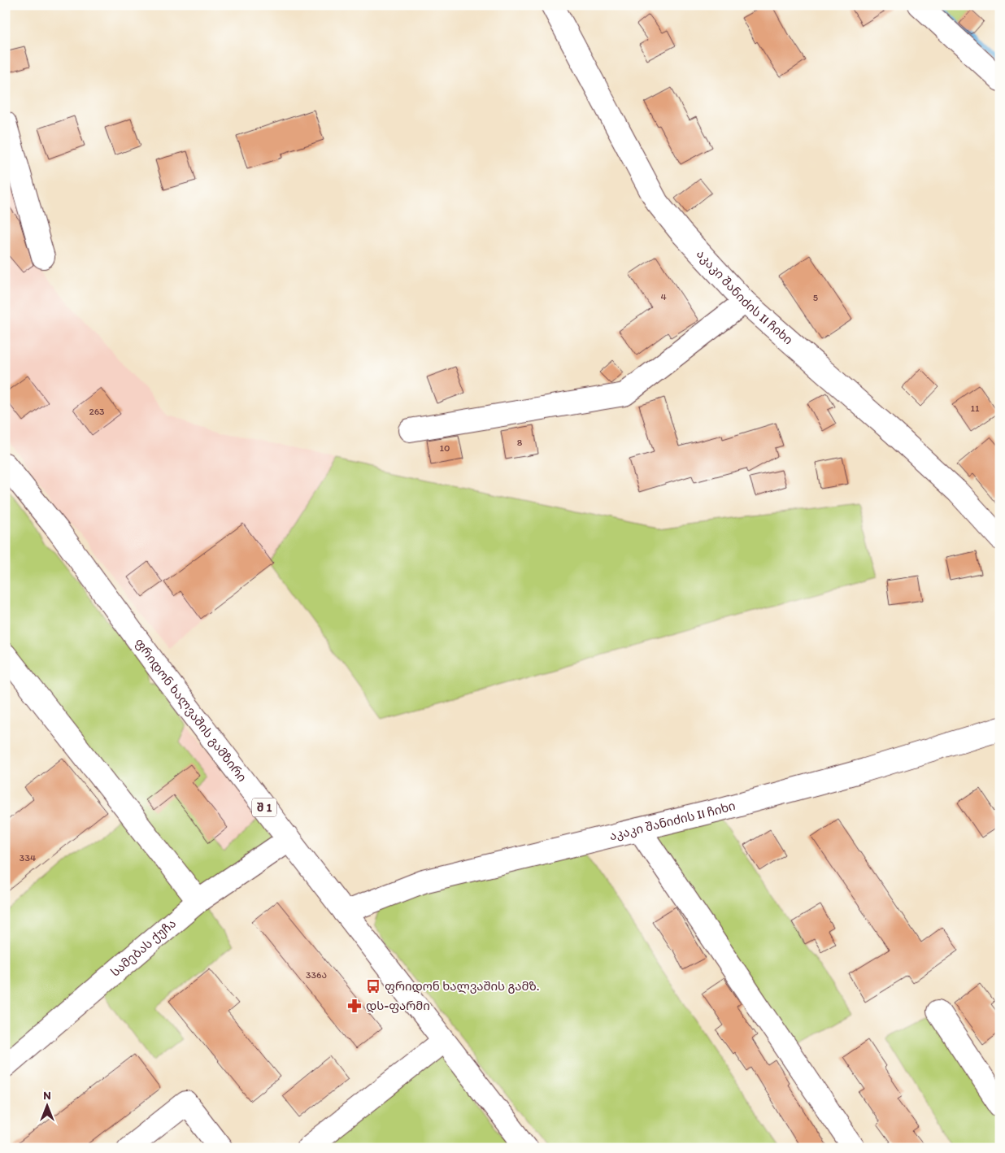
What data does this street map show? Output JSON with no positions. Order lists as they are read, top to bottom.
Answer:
{
  "streets": {
    "street": [
      "აკაკი შანიძის II ჩიხი",
      "ფრიდონ ხალვაშის გამზირი",
      "შ 1",
      "სამებას ქუჩა"
    ]
  },
  "crossings": [
    ["აკაკი შანიძის II ჩიხი", "ფრიდონ ხალვაშის გამზირი"],
    ["ფრიდონ ხალვაშის გამზირი", "სამებას ქუჩა"]
  ],
  "places": {
    "bus stop": ["ფრიდონ ხალვაშის გამზ."],
    "pharmacy": ["დს-ფარმი"]
  },
  "house_numbers": [
    "4",
    "5",
    "11",
    "263",
    "8",
    "10",
    "334",
    "336ა"
  ],
  "north": "top"
}
